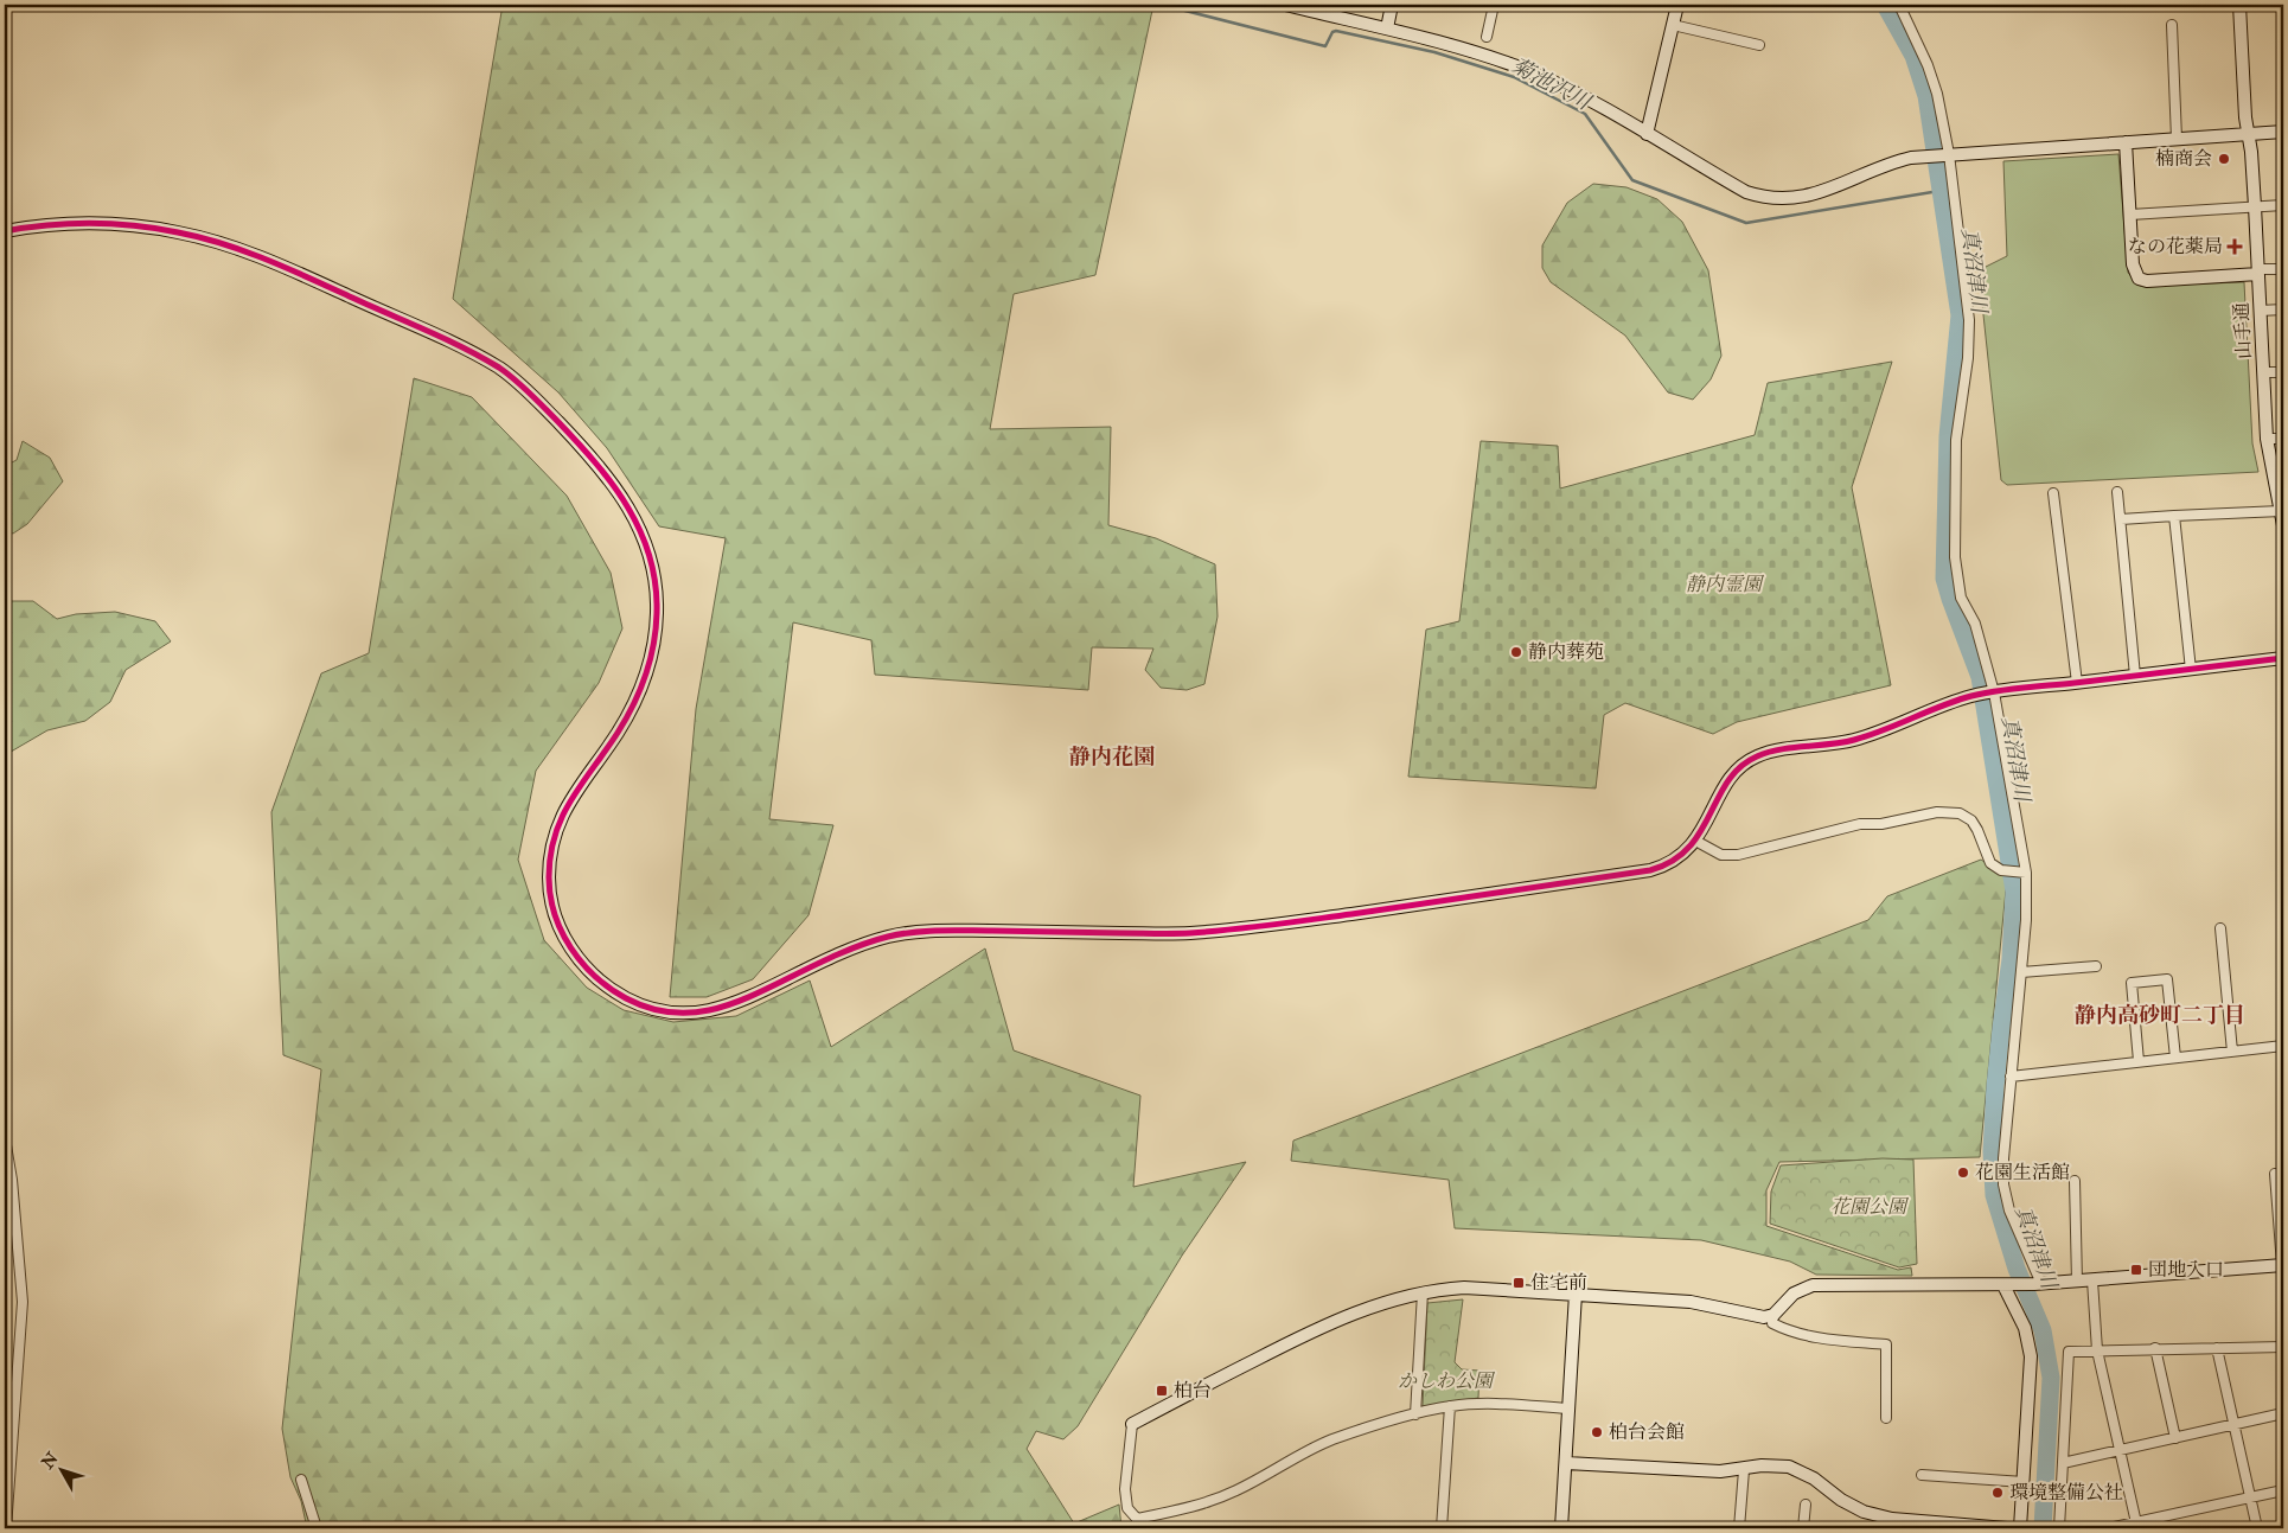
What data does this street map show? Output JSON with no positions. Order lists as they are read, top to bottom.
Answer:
{
  "streets": {
    "street": ["山手通"]
  },
  "districts": ["静内花園", "静内高砂町二丁目"],
  "water": ["菊池沢川", "真沼津川"],
  "parks": ["静内霊園", "花園公園", "かしわ公園"],
  "places": {
    "other": [
      "楠商会",
      "静内葬苑",
      "花園生活館",
      "柏台会館",
      "環境整備公社"
    ],
    "health": ["なの花薬局"],
    "transit": ["団地入口", "住宅前", "柏台"]
  },
  "north": "top left"
}
